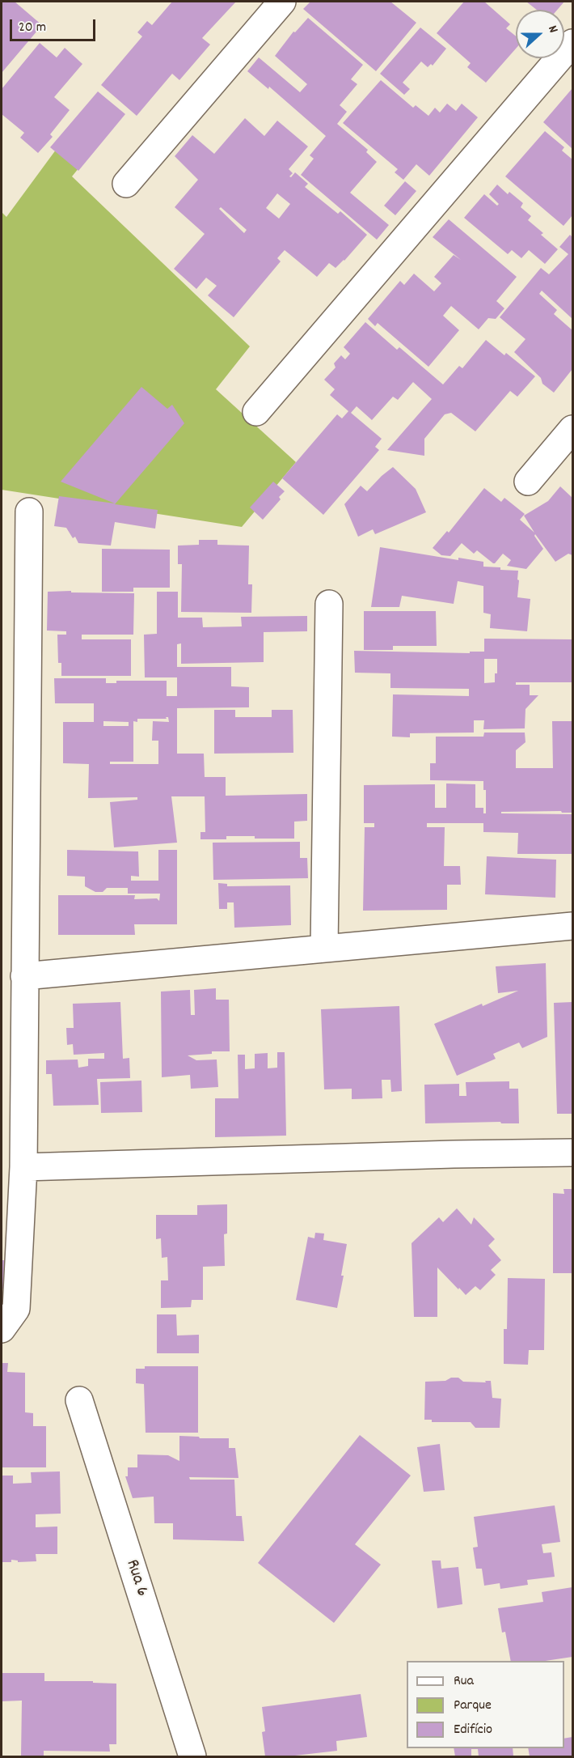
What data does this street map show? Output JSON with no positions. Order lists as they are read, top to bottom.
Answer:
{
  "streets": {
    "street": ["Rua 6"]
  },
  "legend": ["Rua", "Parque", "Edifício"],
  "scale_bar": "20 m",
  "north": "right"
}
